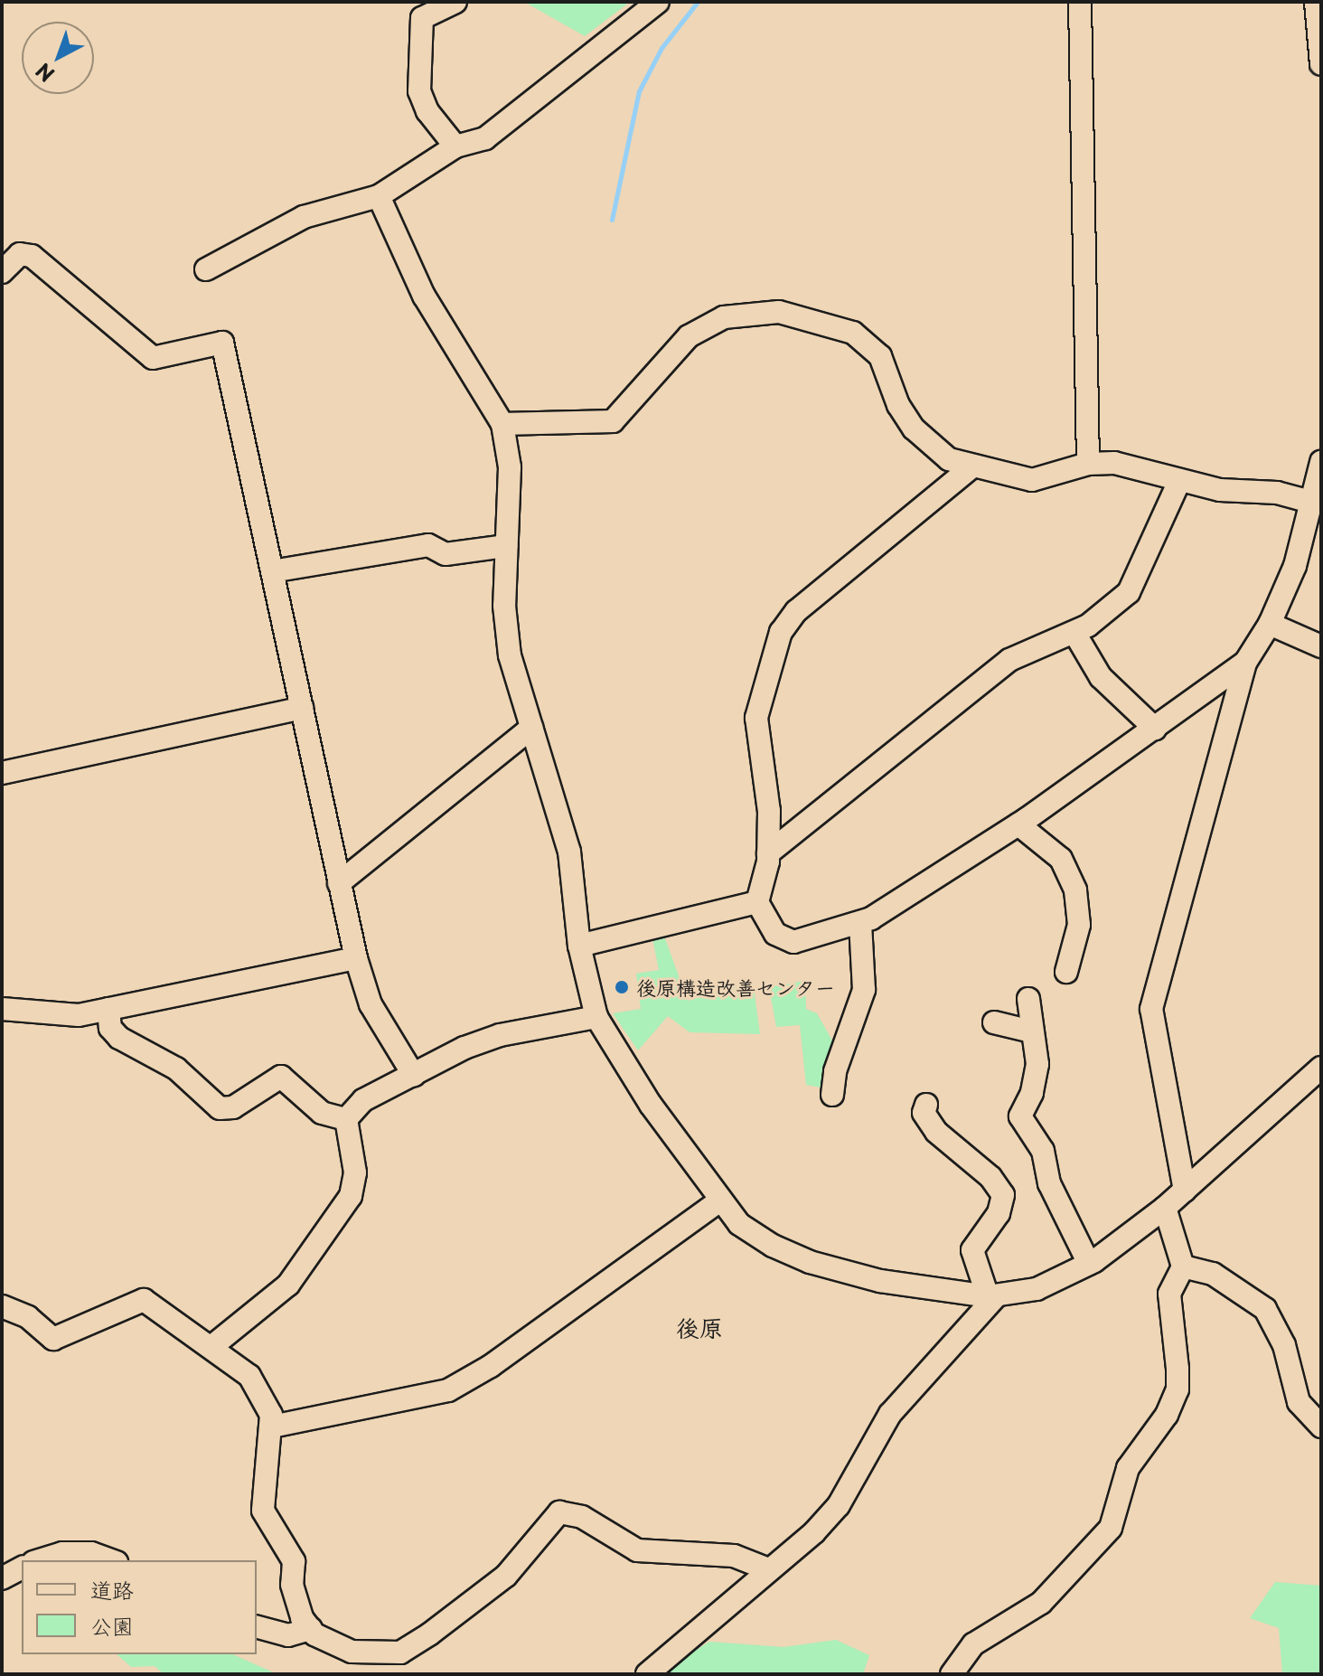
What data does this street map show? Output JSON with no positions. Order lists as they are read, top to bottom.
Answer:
{
  "districts": ["後原"],
  "places": ["後原構造改善センター"],
  "legend": ["道路", "公園"],
  "north": "bottom left"
}
